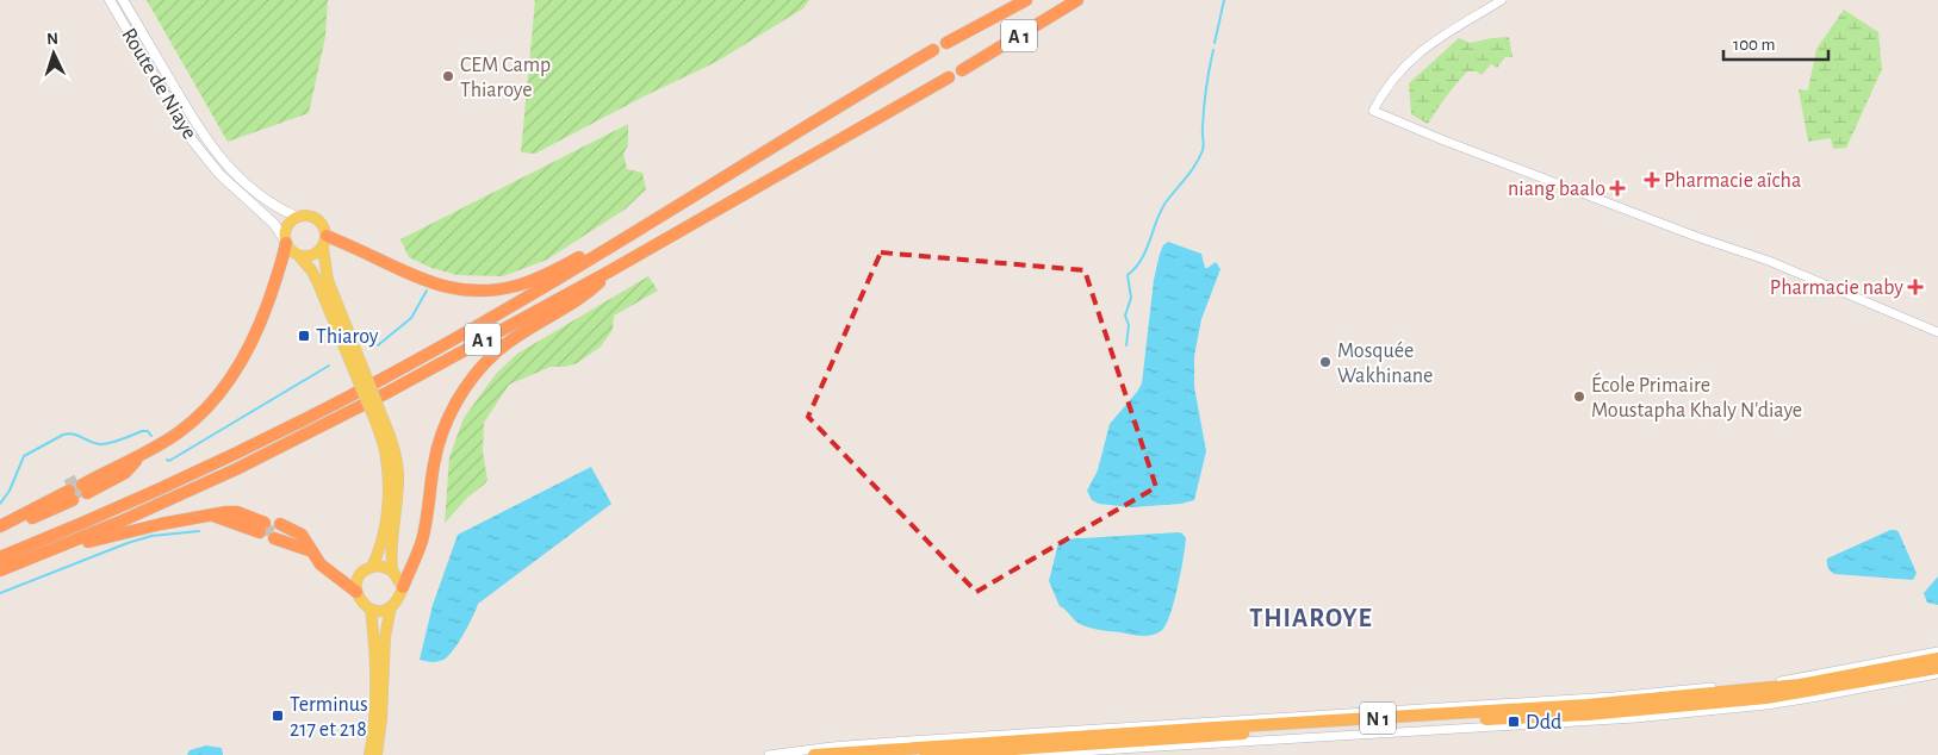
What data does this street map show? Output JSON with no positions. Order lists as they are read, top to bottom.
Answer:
{
  "streets": {
    "highway": ["A 1", "N 1"],
    "main road": ["Route de Niaye"]
  },
  "districts": ["THIAROYE"],
  "places": {
    "other": ["CEM Camp Thiaroye", "Mosquée Wakhinane", "École Primaire Moustapha Khaly N'diaye"],
    "health": ["Pharmacie aïcha", "niang baalo", "Pharmacie naby"],
    "transit": ["Thiaroy", "Terminus 217 et 218", "Ddd"]
  },
  "scale_bar": "100 m",
  "north": "top"
}
